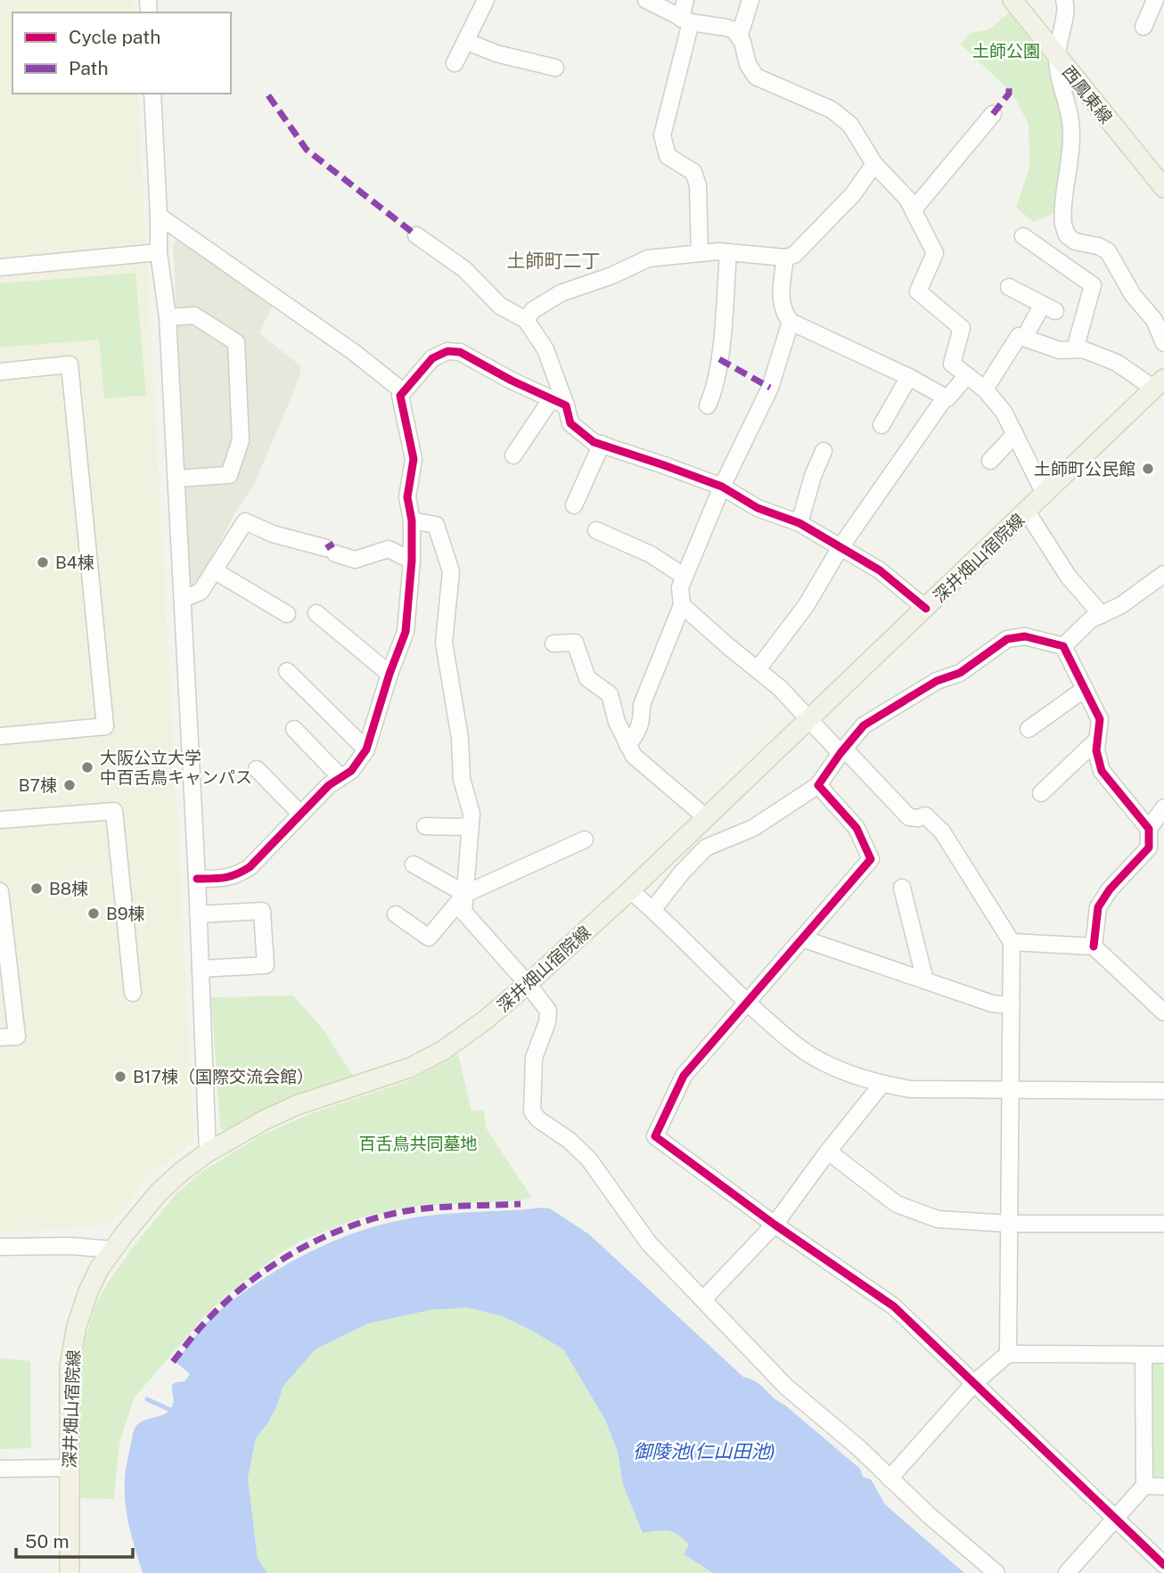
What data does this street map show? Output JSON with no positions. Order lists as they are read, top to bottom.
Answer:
{
  "streets": {
    "main road": ["西鳳東線", "深井畑山宿院線"]
  },
  "districts": ["土師町二丁"],
  "water": ["御陵池(仁山田池)"],
  "parks": ["土師公園", "百舌鳥共同墓地"],
  "places": [
    "土師町公民館",
    "B4棟",
    "大阪公立大学 中百舌鳥キャンパス",
    "B7棟",
    "B8棟",
    "B9棟",
    "B17棟（国際交流会館）"
  ],
  "legend": ["Cycle path", "Path"],
  "scale_bar": "50 m"
}
